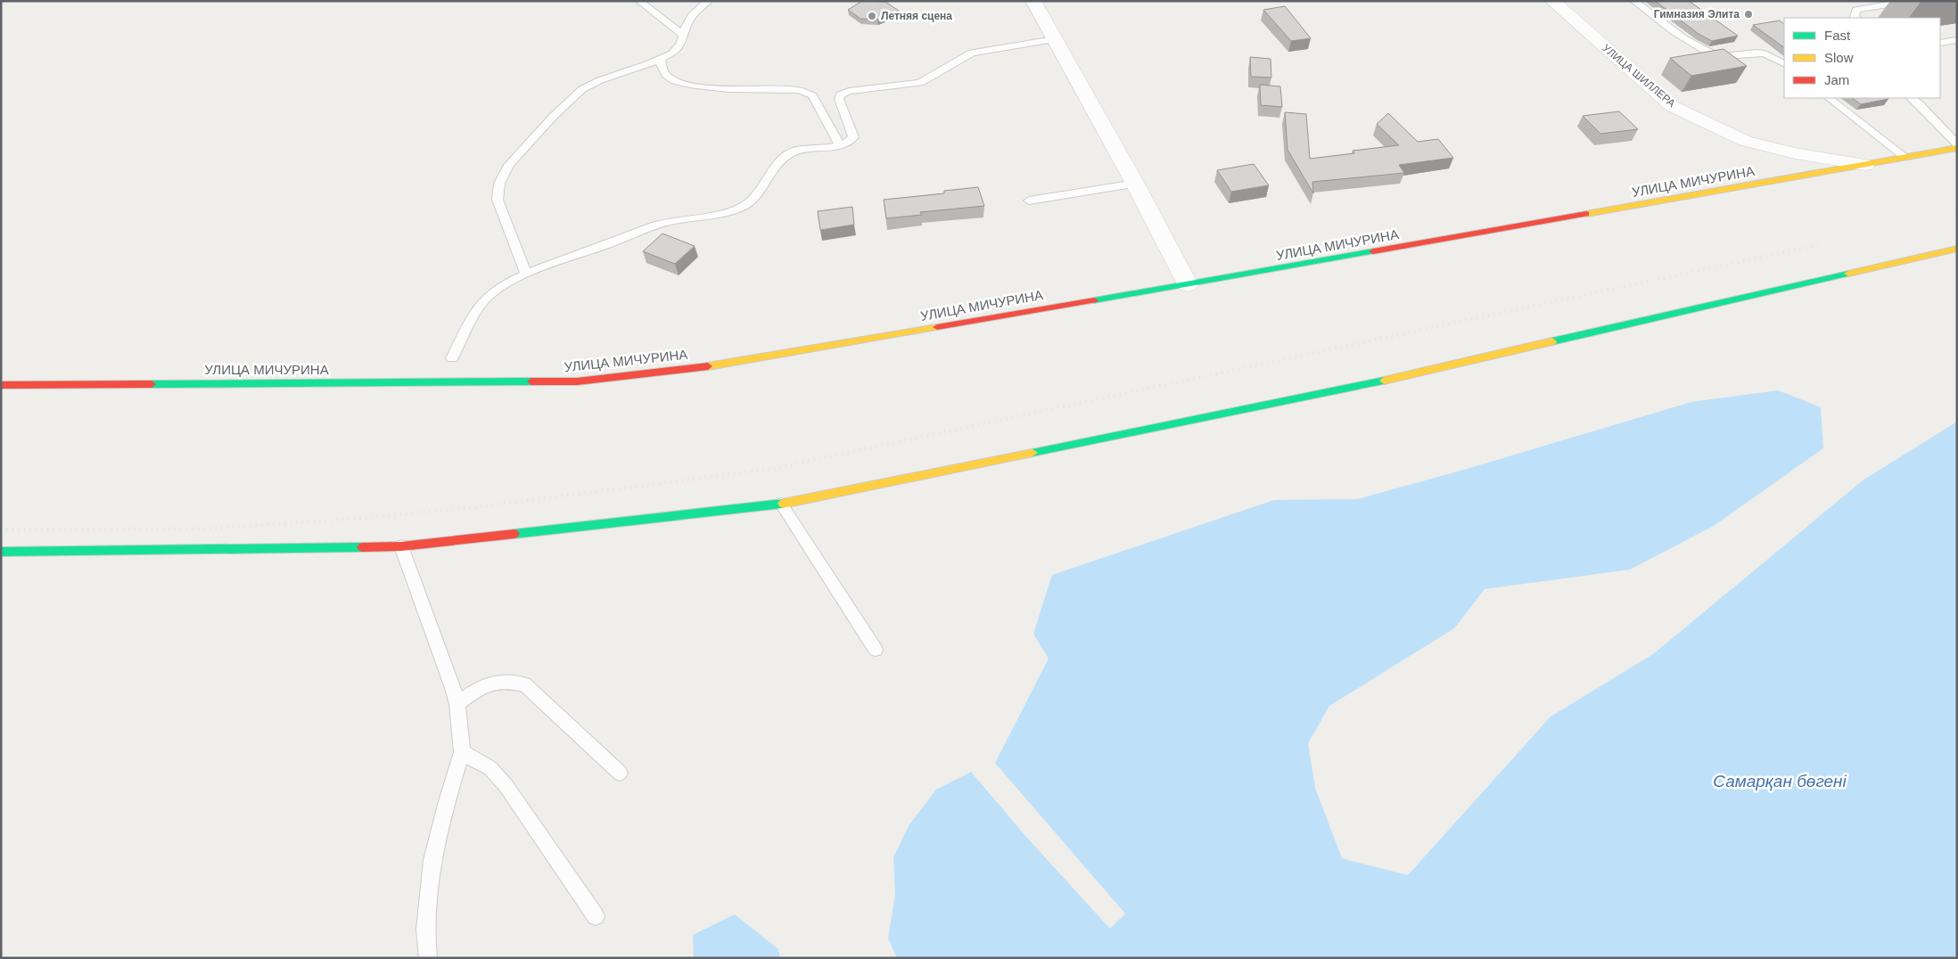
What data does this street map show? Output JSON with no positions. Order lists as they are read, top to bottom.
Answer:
{
  "streets": {
    "main road": ["УЛИЦА МИЧУРИНА"],
    "street": ["УЛИЦА ШИЛЛЕРА"]
  },
  "crossings": [
    ["УЛИЦА ШИЛЛЕРА", "УЛИЦА МИЧУРИНА"]
  ],
  "water": ["Самарқан бөгені"],
  "places": ["Гимназия Элита", "Летняя сцена"],
  "legend": ["Fast", "Slow", "Jam"]
}
